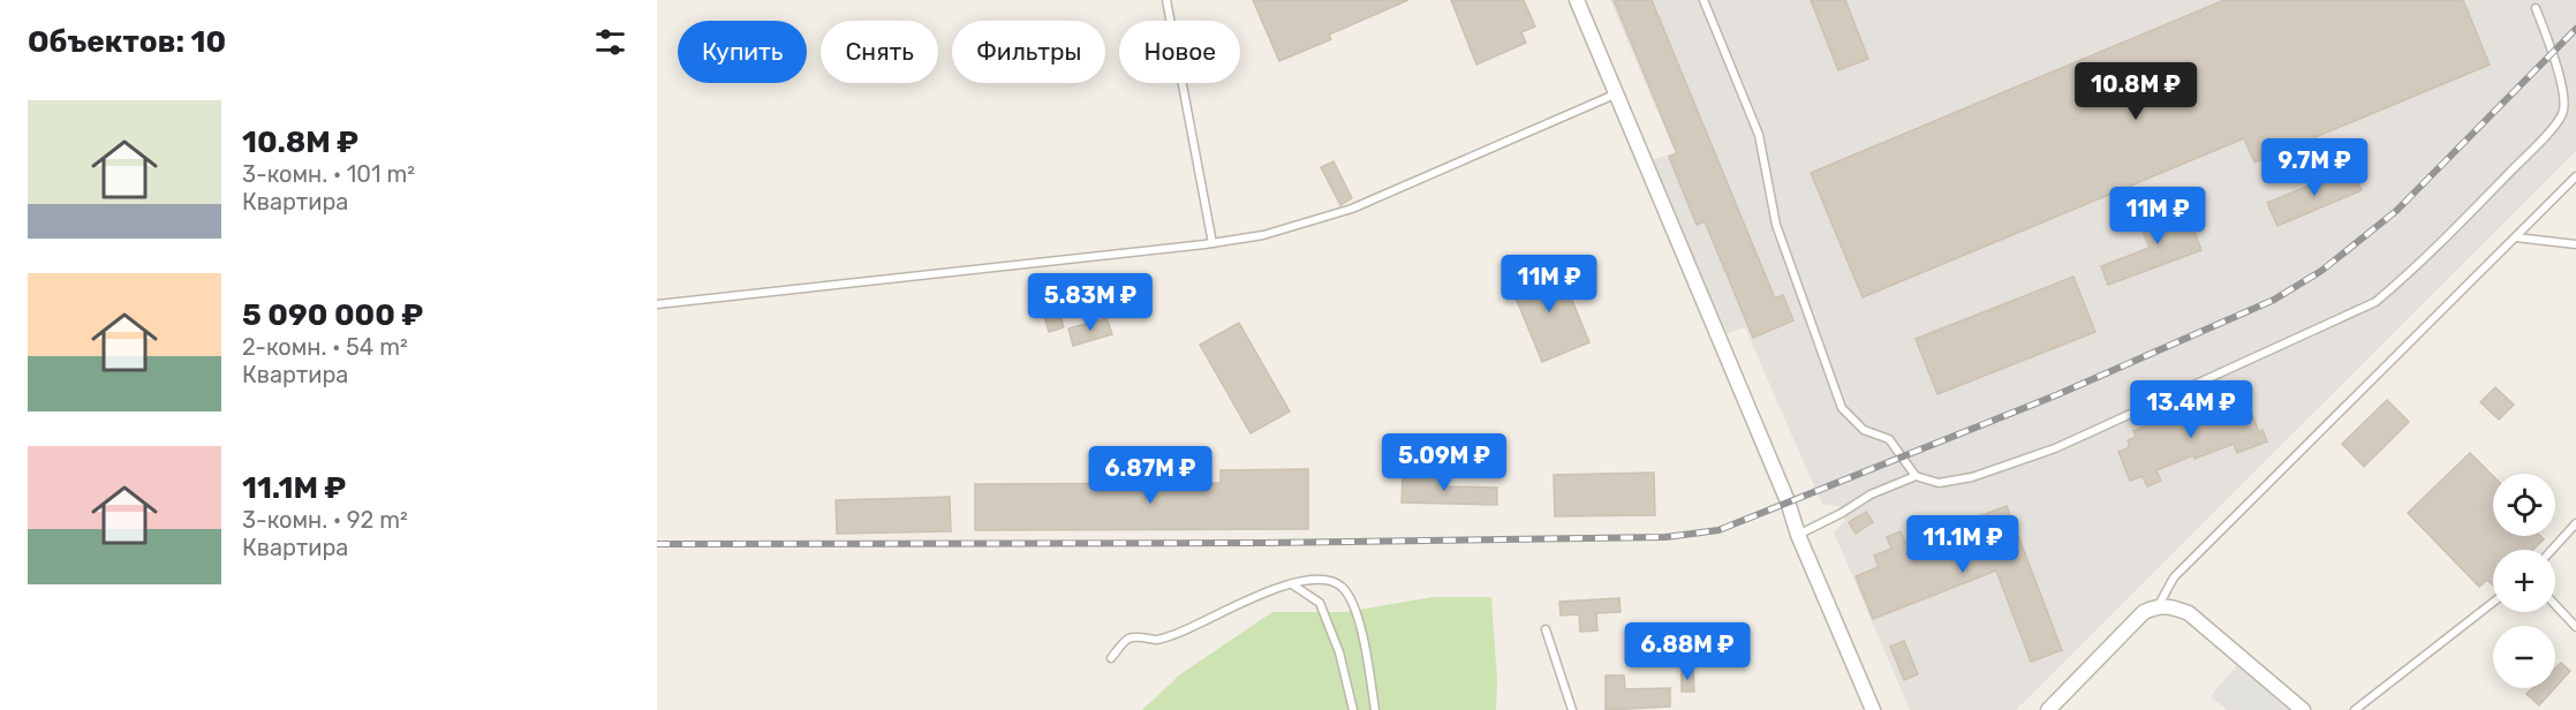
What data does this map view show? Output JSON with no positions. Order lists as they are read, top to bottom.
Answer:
{
  "page": {
    "heading": "Объектов: 10",
    "chip": [
      "Купить",
      "Снять",
      "Фильтры",
      "Новое"
    ],
    "price": [
      "10.8M ₽",
      "9.7M ₽",
      "11M ₽",
      "11M ₽",
      "5.83M ₽",
      "13.4M ₽",
      "5.09M ₽",
      "6.87M ₽",
      "11.1M ₽",
      "6.88M ₽"
    ],
    "list": [
      {
        "name": "10.8M ₽",
        "note": "3-комн. · 101 m² · Квартира"
      },
      {
        "name": "5 090 000 ₽",
        "note": "2-комн. · 54 m² · Квартира"
      },
      {
        "name": "11.1M ₽",
        "note": "3-комн. · 92 m² · Квартира"
      }
    ],
    "map_buttons": ["+", "−"]
  }
}
